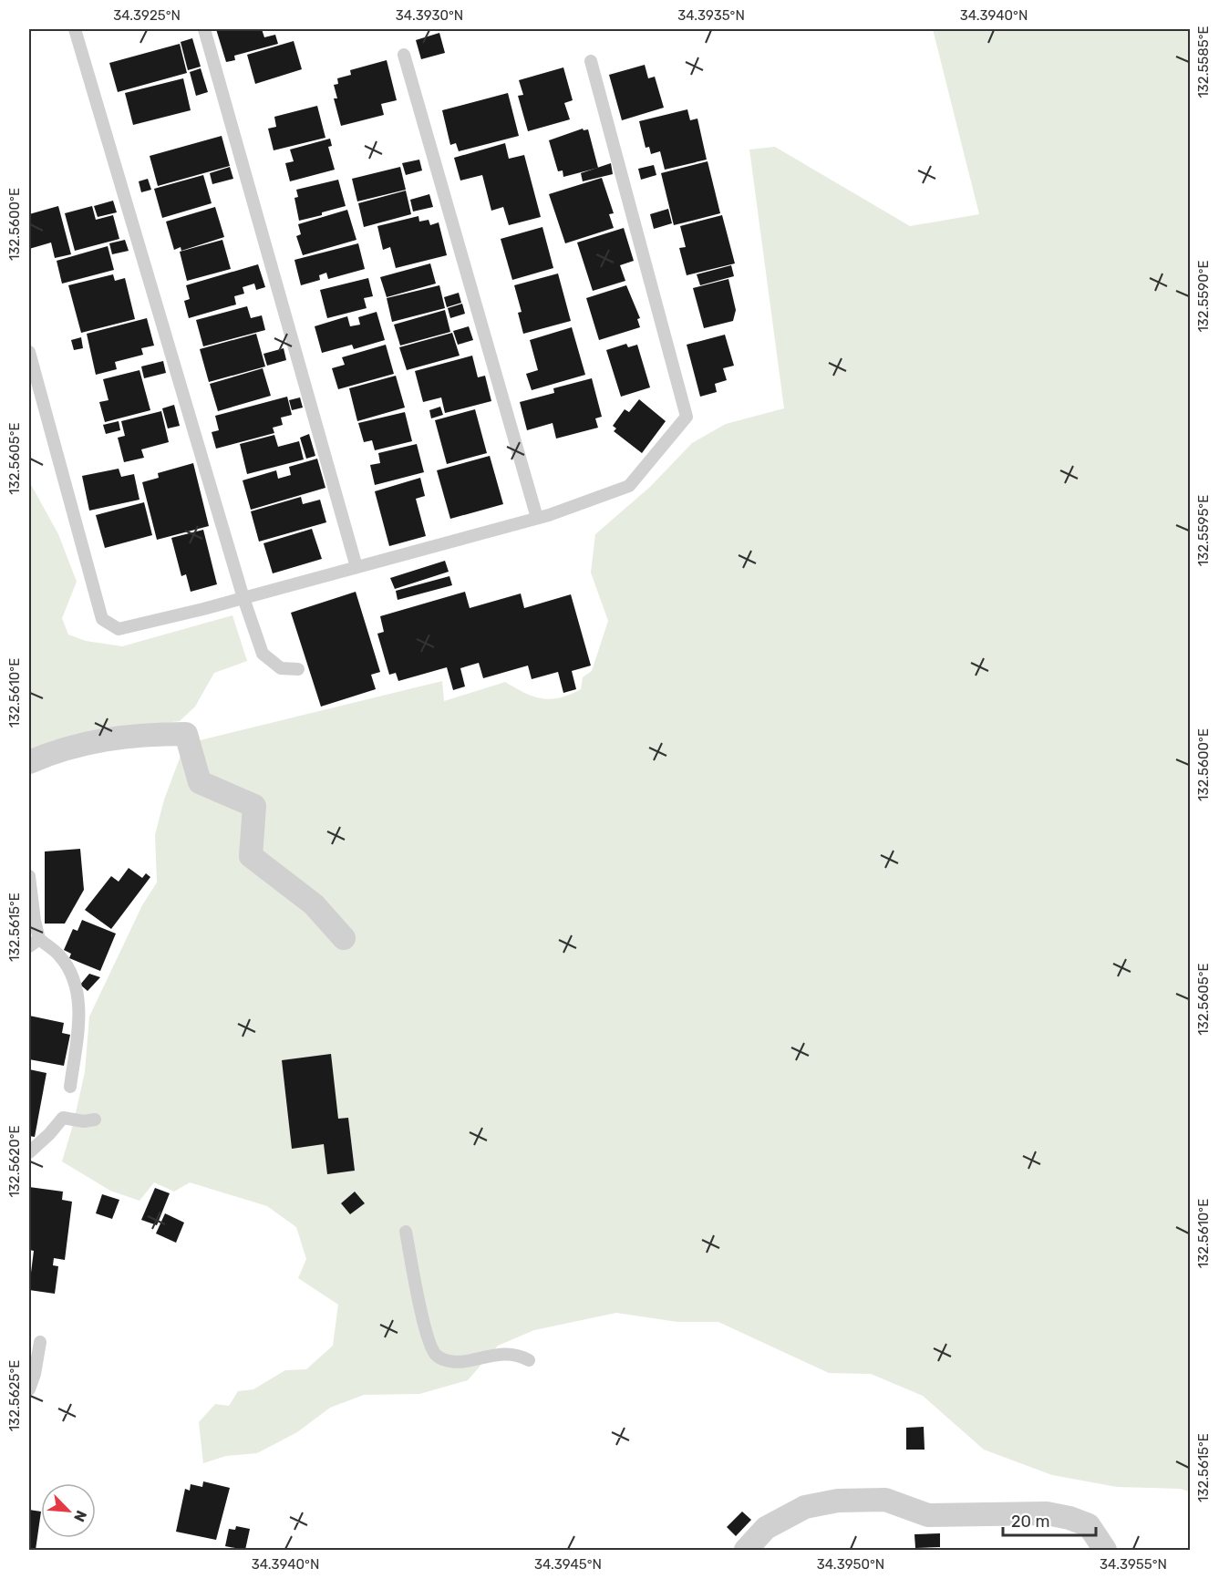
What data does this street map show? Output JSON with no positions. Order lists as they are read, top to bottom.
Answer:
{
  "scale_bar": "20 m",
  "north": "bottom right",
  "coordinates": [
    "34.3925°N",
    "34.3930°N",
    "34.3935°N",
    "34.3940°N",
    "132.5585°E",
    "132.5600°E",
    "132.5590°E",
    "132.5605°E",
    "132.5595°E",
    "132.5610°E",
    "132.5615°E",
    "132.5620°E",
    "132.5625°E",
    "34.3945°N",
    "34.3950°N",
    "34.3955°N"
  ]
}
